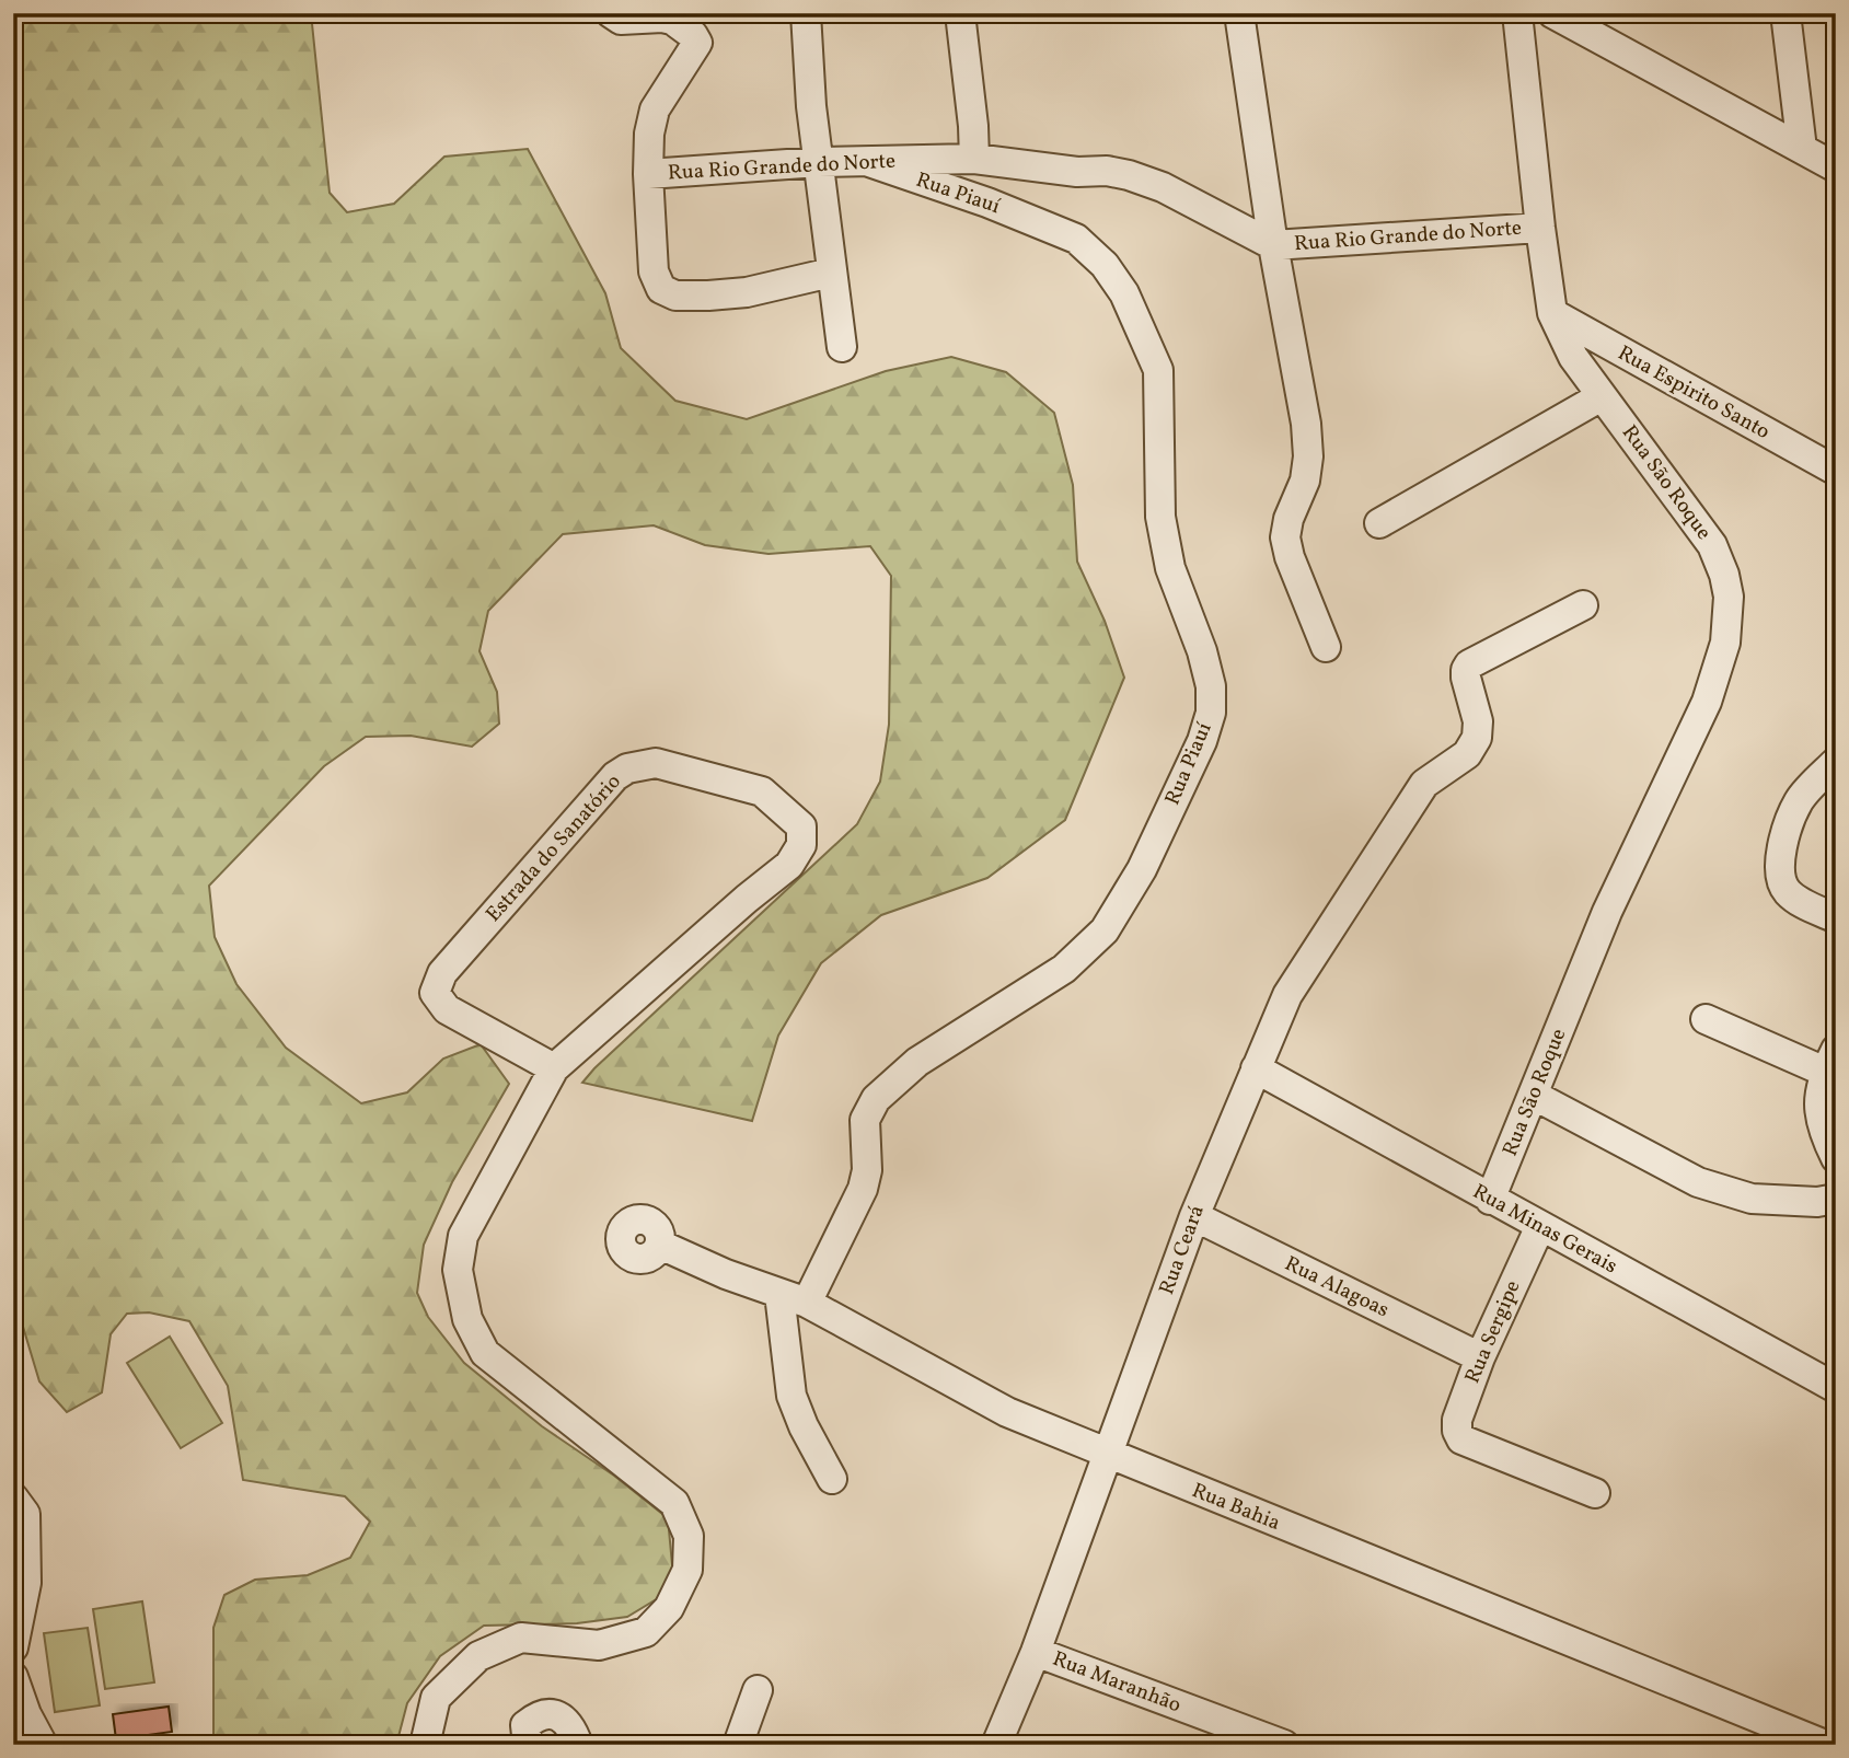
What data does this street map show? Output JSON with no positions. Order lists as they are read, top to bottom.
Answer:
{
  "streets": {
    "street": [
      "Rua Rio Grande do Norte",
      "Rua Piauí",
      "Rua Espirito Santo",
      "Rua São Roque",
      "Estrada do Sanatório",
      "Rua Minas Gerais",
      "Rua Ceará",
      "Rua Alagoas",
      "Rua Sergipe",
      "Rua Bahia",
      "Rua Maranhão"
    ]
  },
  "crossings": [
    ["Rua Rio Grande do Norte", "Rua Piauí"],
    ["Rua Rio Grande do Norte", "Rua São Roque"],
    ["Rua Piauí", "Rua Bahia"],
    ["Rua Espirito Santo", "Rua São Roque"],
    ["Rua São Roque", "Rua Minas Gerais"],
    ["Rua Minas Gerais", "Rua Ceará"],
    ["Rua Minas Gerais", "Rua Sergipe"],
    ["Rua Ceará", "Rua Alagoas"],
    ["Rua Ceará", "Rua Bahia"],
    ["Rua Ceará", "Rua Maranhão"],
    ["Rua Alagoas", "Rua Sergipe"]
  ]
}
